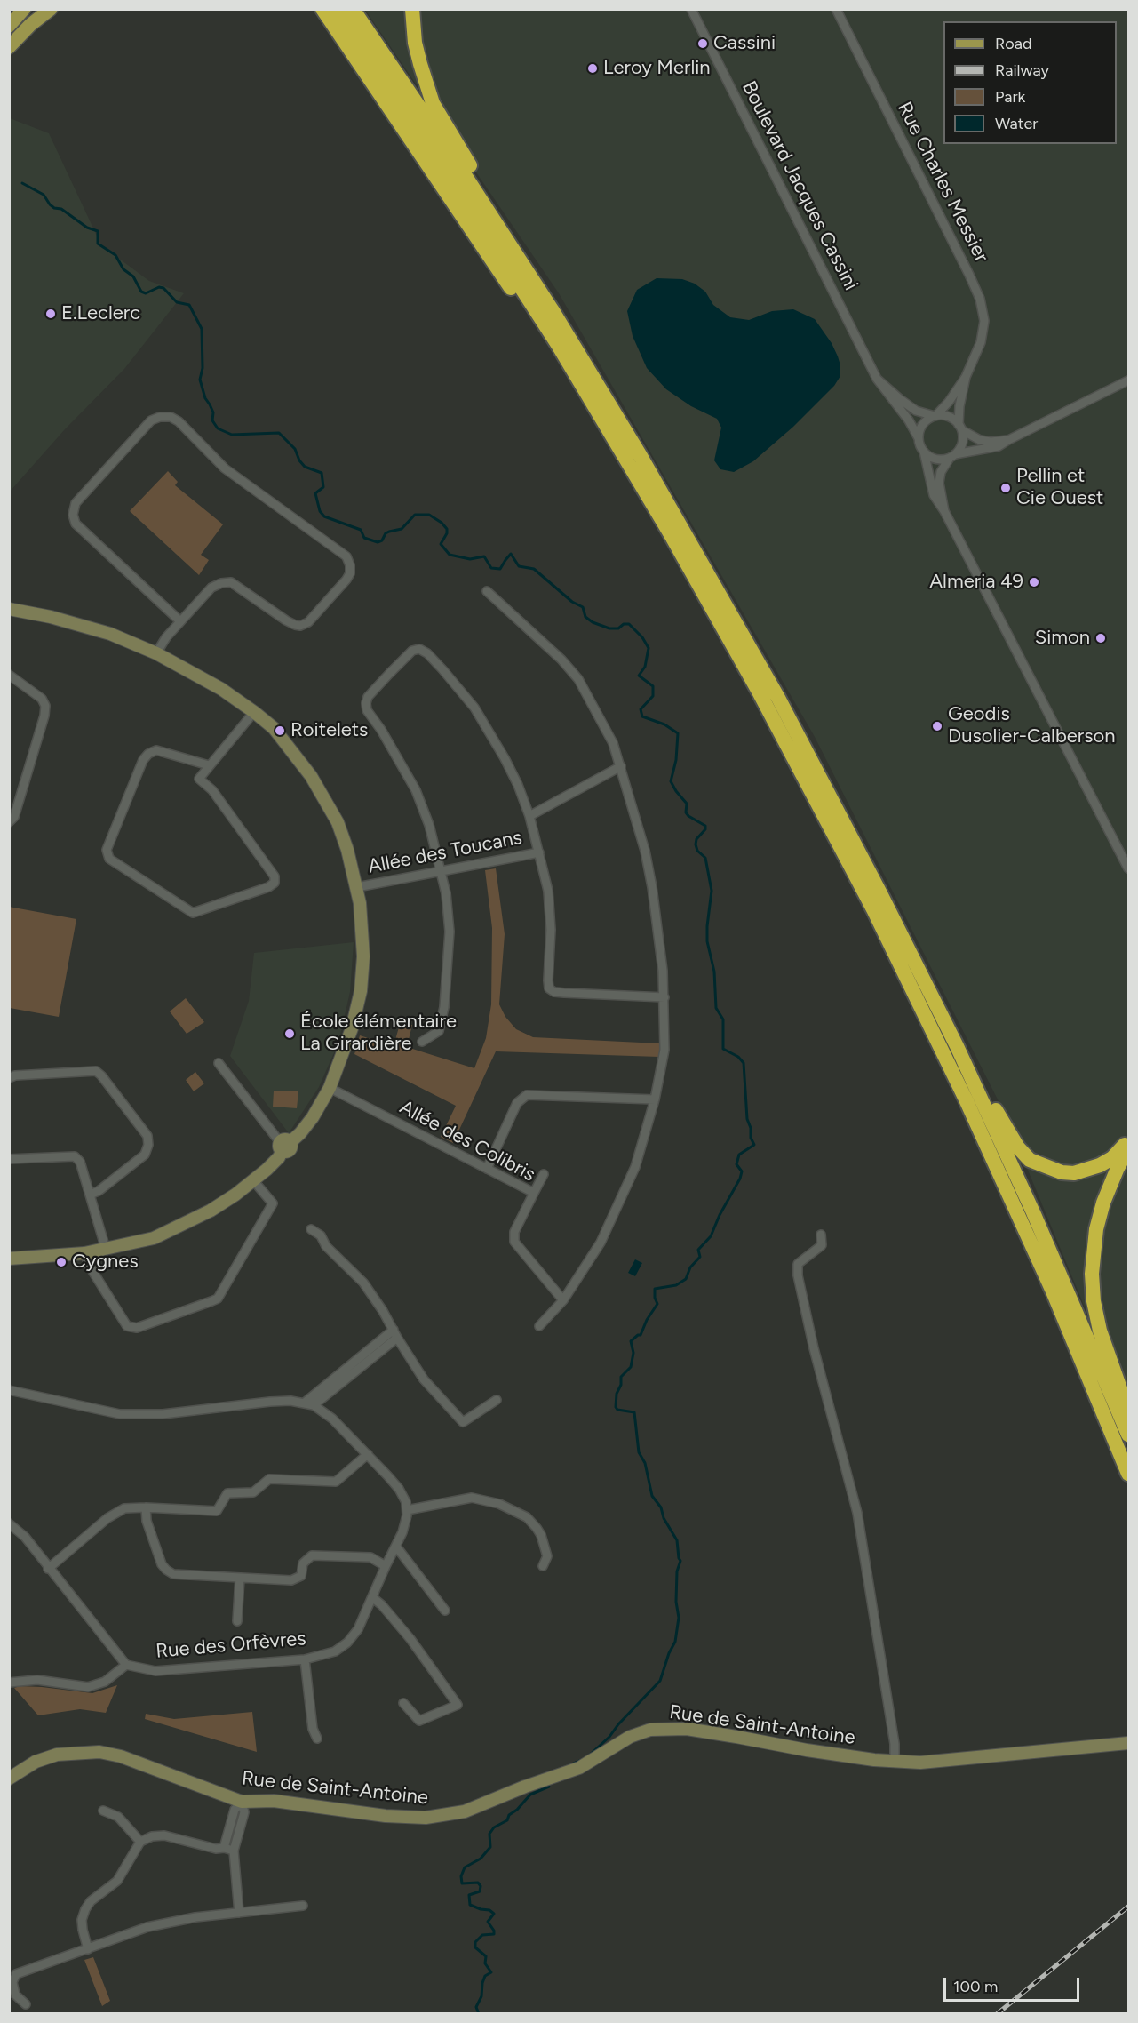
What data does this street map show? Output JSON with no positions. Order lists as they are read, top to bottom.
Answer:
{
  "streets": {
    "street": [
      "Rue Charles Messier",
      "Boulevard Jacques Cassini",
      "Allée des Toucans",
      "Allée des Colibris",
      "Rue des Orfèvres",
      "Rue de Saint-Antoine"
    ]
  },
  "crossings": [
    ["Rue Charles Messier", "Boulevard Jacques Cassini"]
  ],
  "places": [
    "Cassini",
    "Leroy Merlin",
    "E.Leclerc",
    "Pellin et Cie Ouest",
    "Almeria 49",
    "Simon",
    "Geodis Dusolier-Calberson",
    "Roitelets",
    "École élémentaire La Girardière",
    "Cygnes"
  ],
  "legend": [
    "Road",
    "Railway",
    "Park",
    "Water"
  ],
  "scale_bar": "100 m"
}
